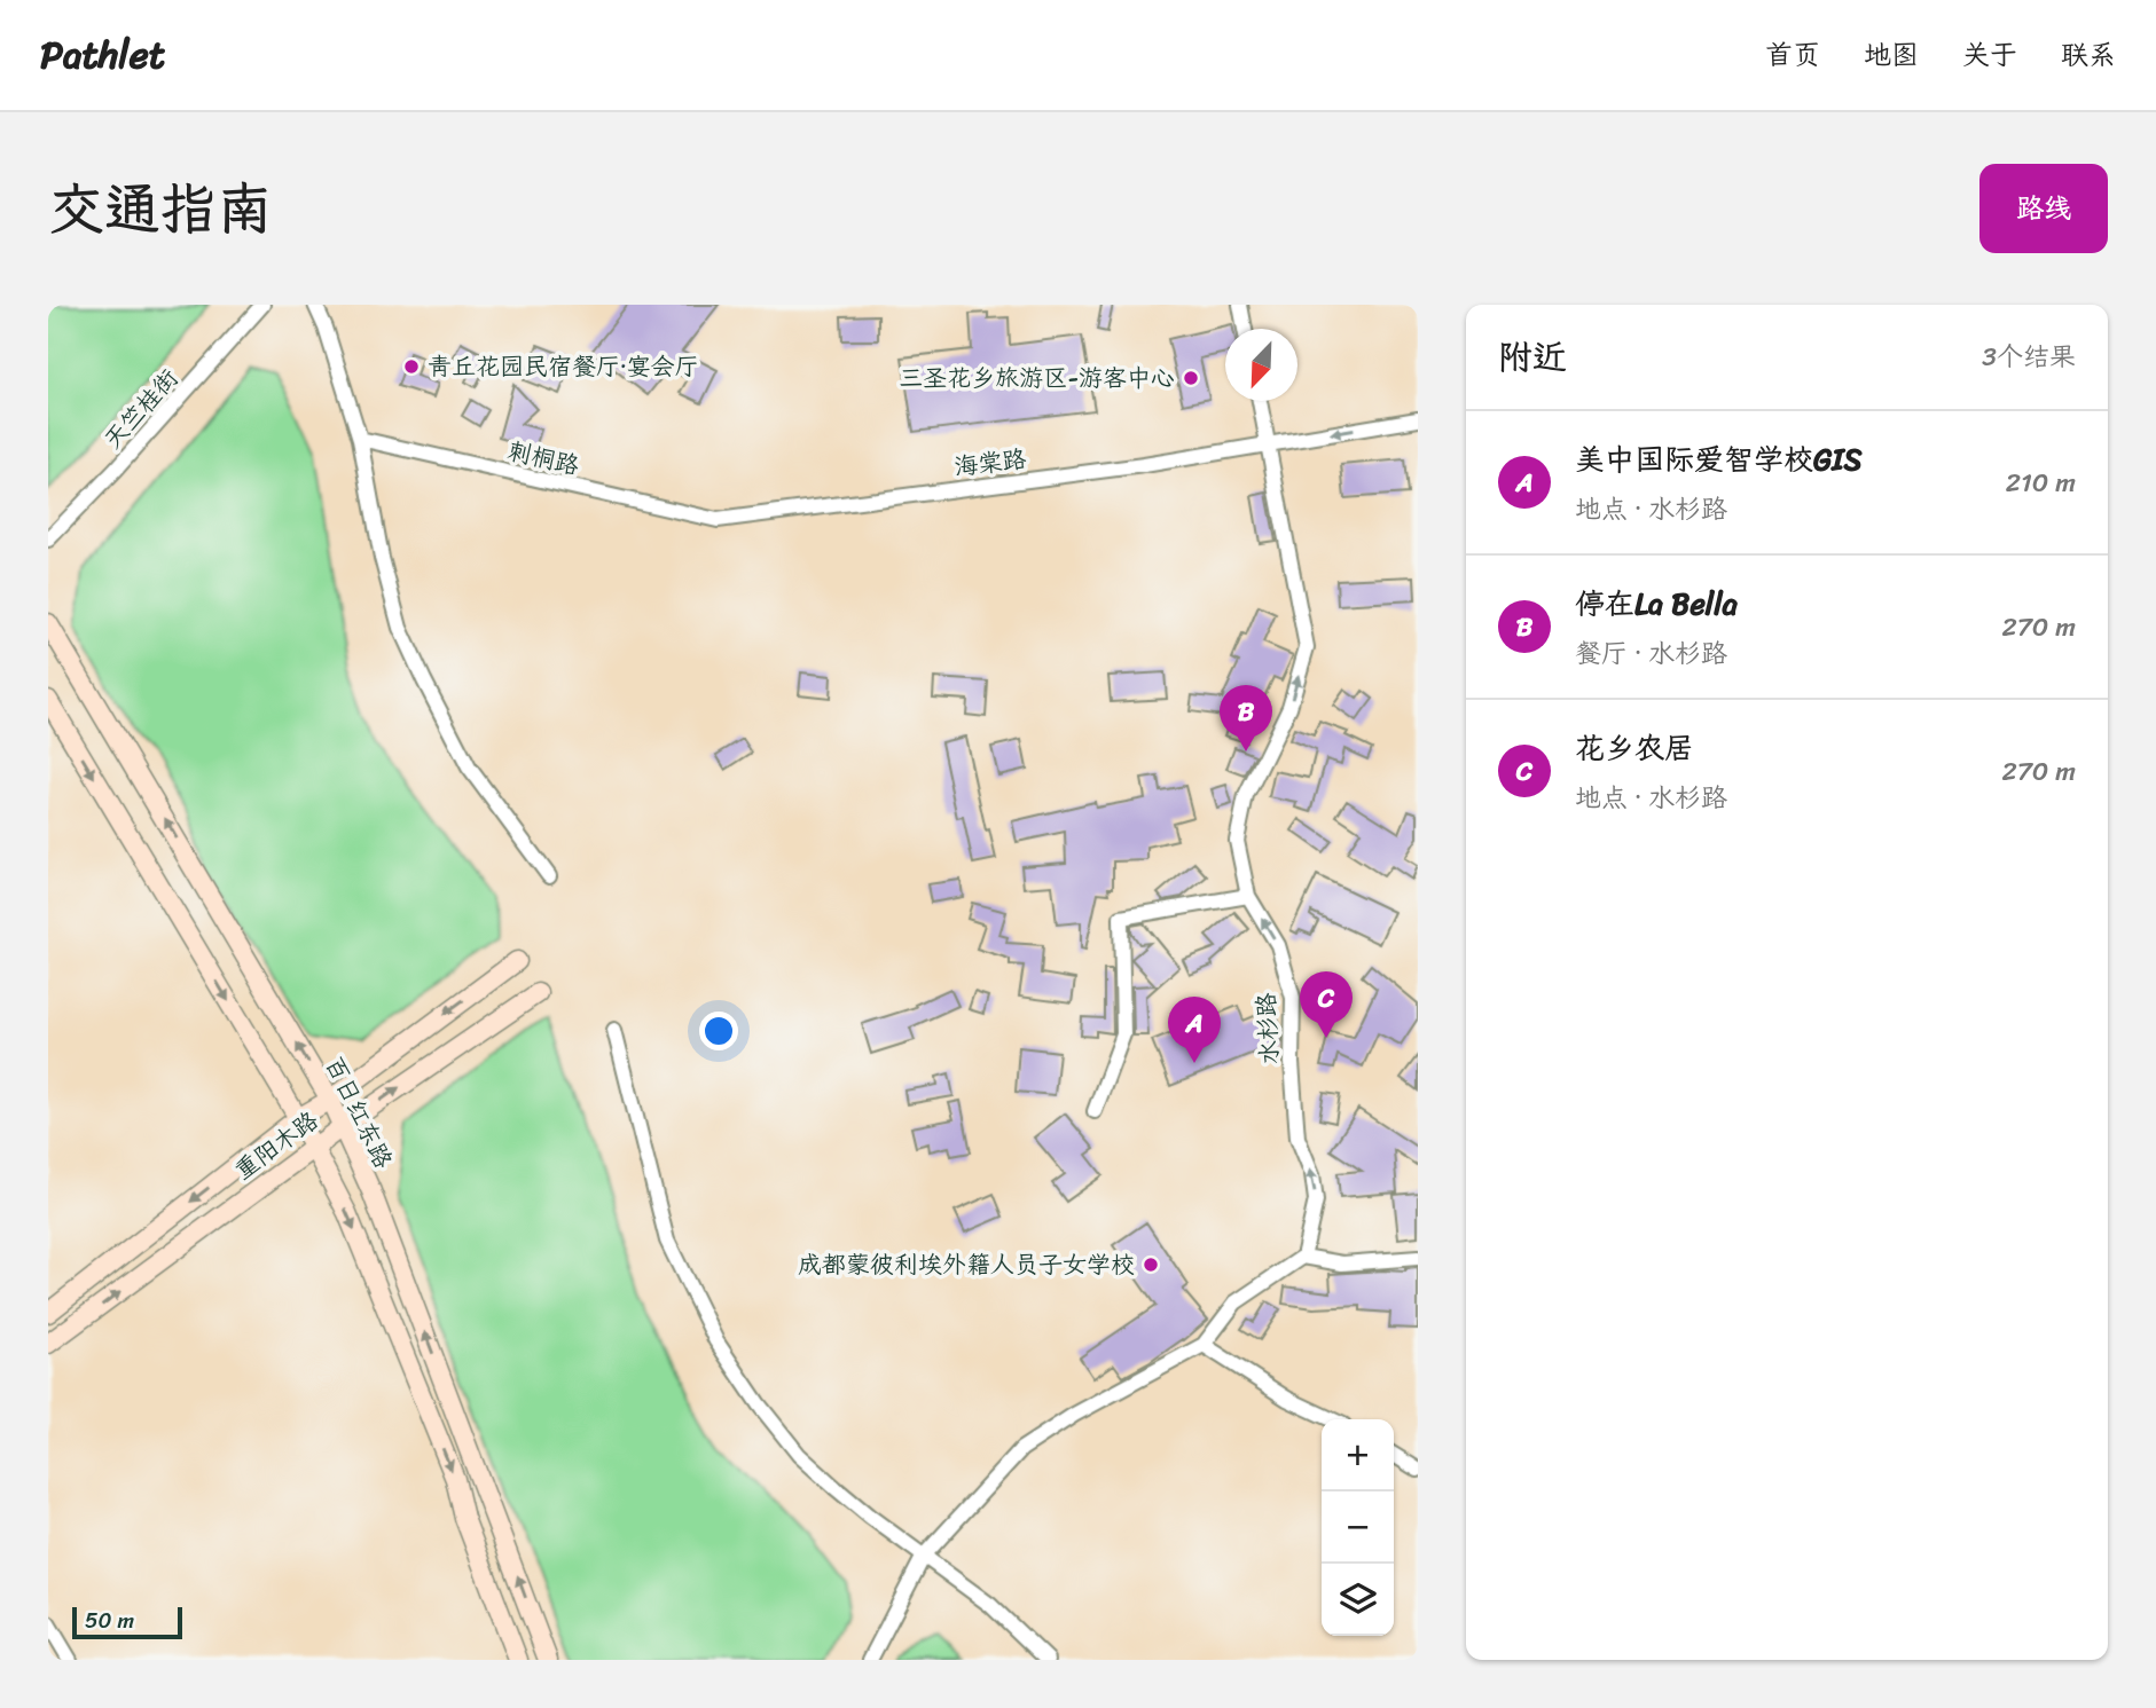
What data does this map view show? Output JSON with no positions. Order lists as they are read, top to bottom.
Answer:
{
  "streets": {
    "street": [
      "天竺桂街",
      "刺桐路",
      "海棠路",
      "水杉路",
      "百日红东路",
      "重阳木路"
    ]
  },
  "crossings": [
    ["刺桐路", "海棠路"],
    ["海棠路", "水杉路"],
    ["百日红东路", "重阳木路"]
  ],
  "one_way": ["水杉路"],
  "places": ["青丘花园民宿餐厅·宴会厅", "三圣花乡旅游区-游客中心", "成都蒙彼利埃外籍人员子女学校"],
  "scale_bar": "50 m",
  "north": "bottom left",
  "page": {
    "header": "Pathlet",
    "nav": [
      "首页",
      "地图",
      "关于",
      "联系"
    ],
    "title": "交通指南",
    "buttons": "路线",
    "heading": ["附近", "3个结果"],
    "list": [
      {
        "mark": "A",
        "name": "美中国际爱智学校GIS",
        "note": "地点 · 水杉路",
        "value": "210 m"
      },
      {
        "mark": "B",
        "name": "停在La Bella",
        "note": "餐厅 · 水杉路",
        "value": "270 m"
      },
      {
        "mark": "C",
        "name": "花乡农居",
        "note": "地点 · 水杉路",
        "value": "270 m"
      }
    ],
    "pins": ["B", "C", "A"],
    "map_buttons": ["+", "−"],
    "scale": "50 m"
  }
}
